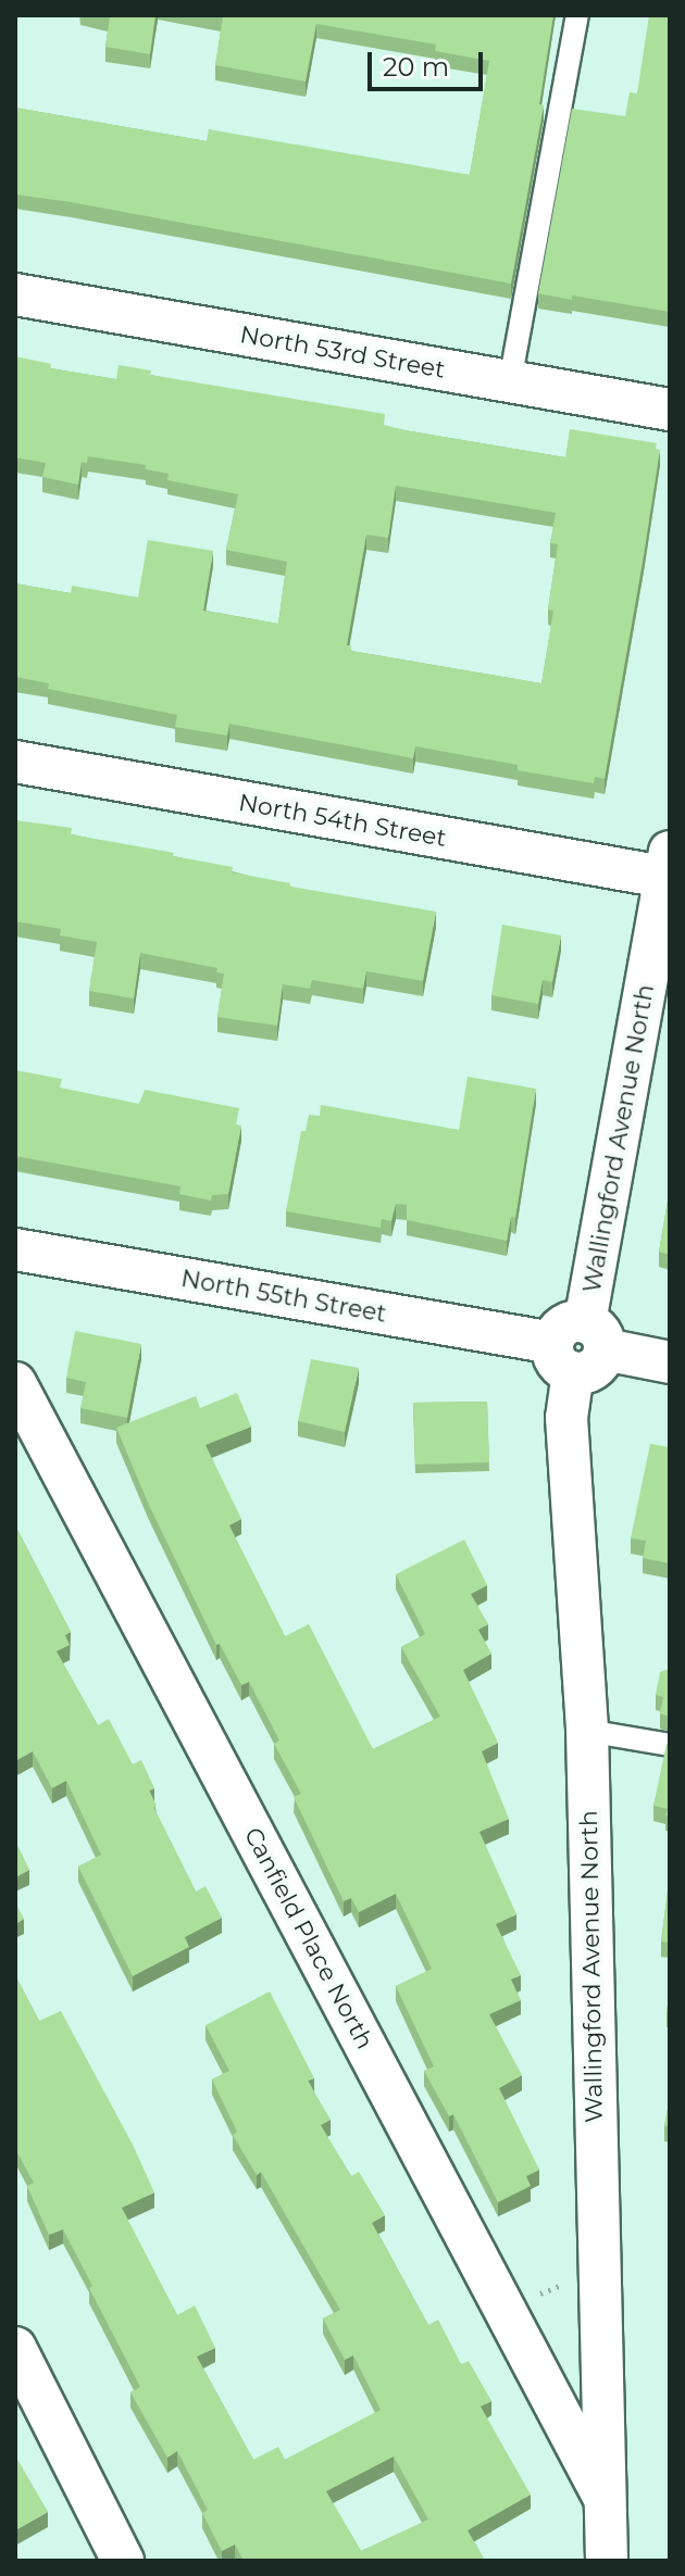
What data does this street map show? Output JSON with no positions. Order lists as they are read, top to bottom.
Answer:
{
  "streets": {
    "street": [
      "North 53rd Street",
      "North 54th Street",
      "Wallingford Avenue North",
      "North 55th Street",
      "Canfield Place North"
    ]
  },
  "crossings": [
    ["North 54th Street", "Wallingford Avenue North"],
    ["Wallingford Avenue North", "North 55th Street"],
    ["Wallingford Avenue North", "Canfield Place North"]
  ],
  "scale_bar": "20 m"
}
